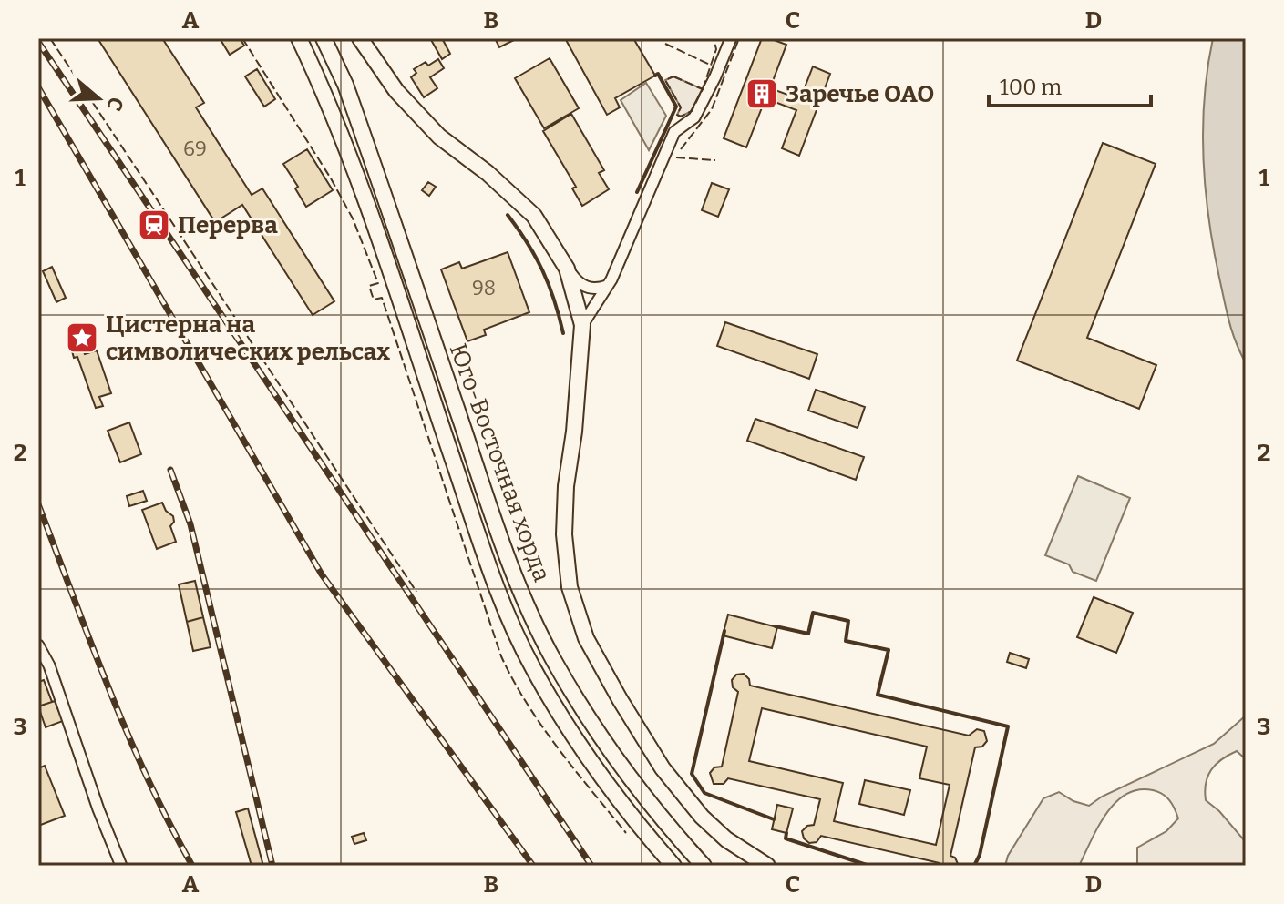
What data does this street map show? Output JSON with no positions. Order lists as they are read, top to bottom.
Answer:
{
  "streets": {
    "main road": ["Юго-Восточная хорда"]
  },
  "places": {
    "building": ["Заречье ОАО"],
    "station": ["Перерва"],
    "place": ["Цистерна на символических рельсах"]
  },
  "house_numbers": ["69", "98"],
  "scale_bar": "100 m",
  "north": "right",
  "grid": {
    "columns": [
      "A",
      "B",
      "C",
      "D"
    ],
    "rows": ["1", "2", "3"]
  }
}
